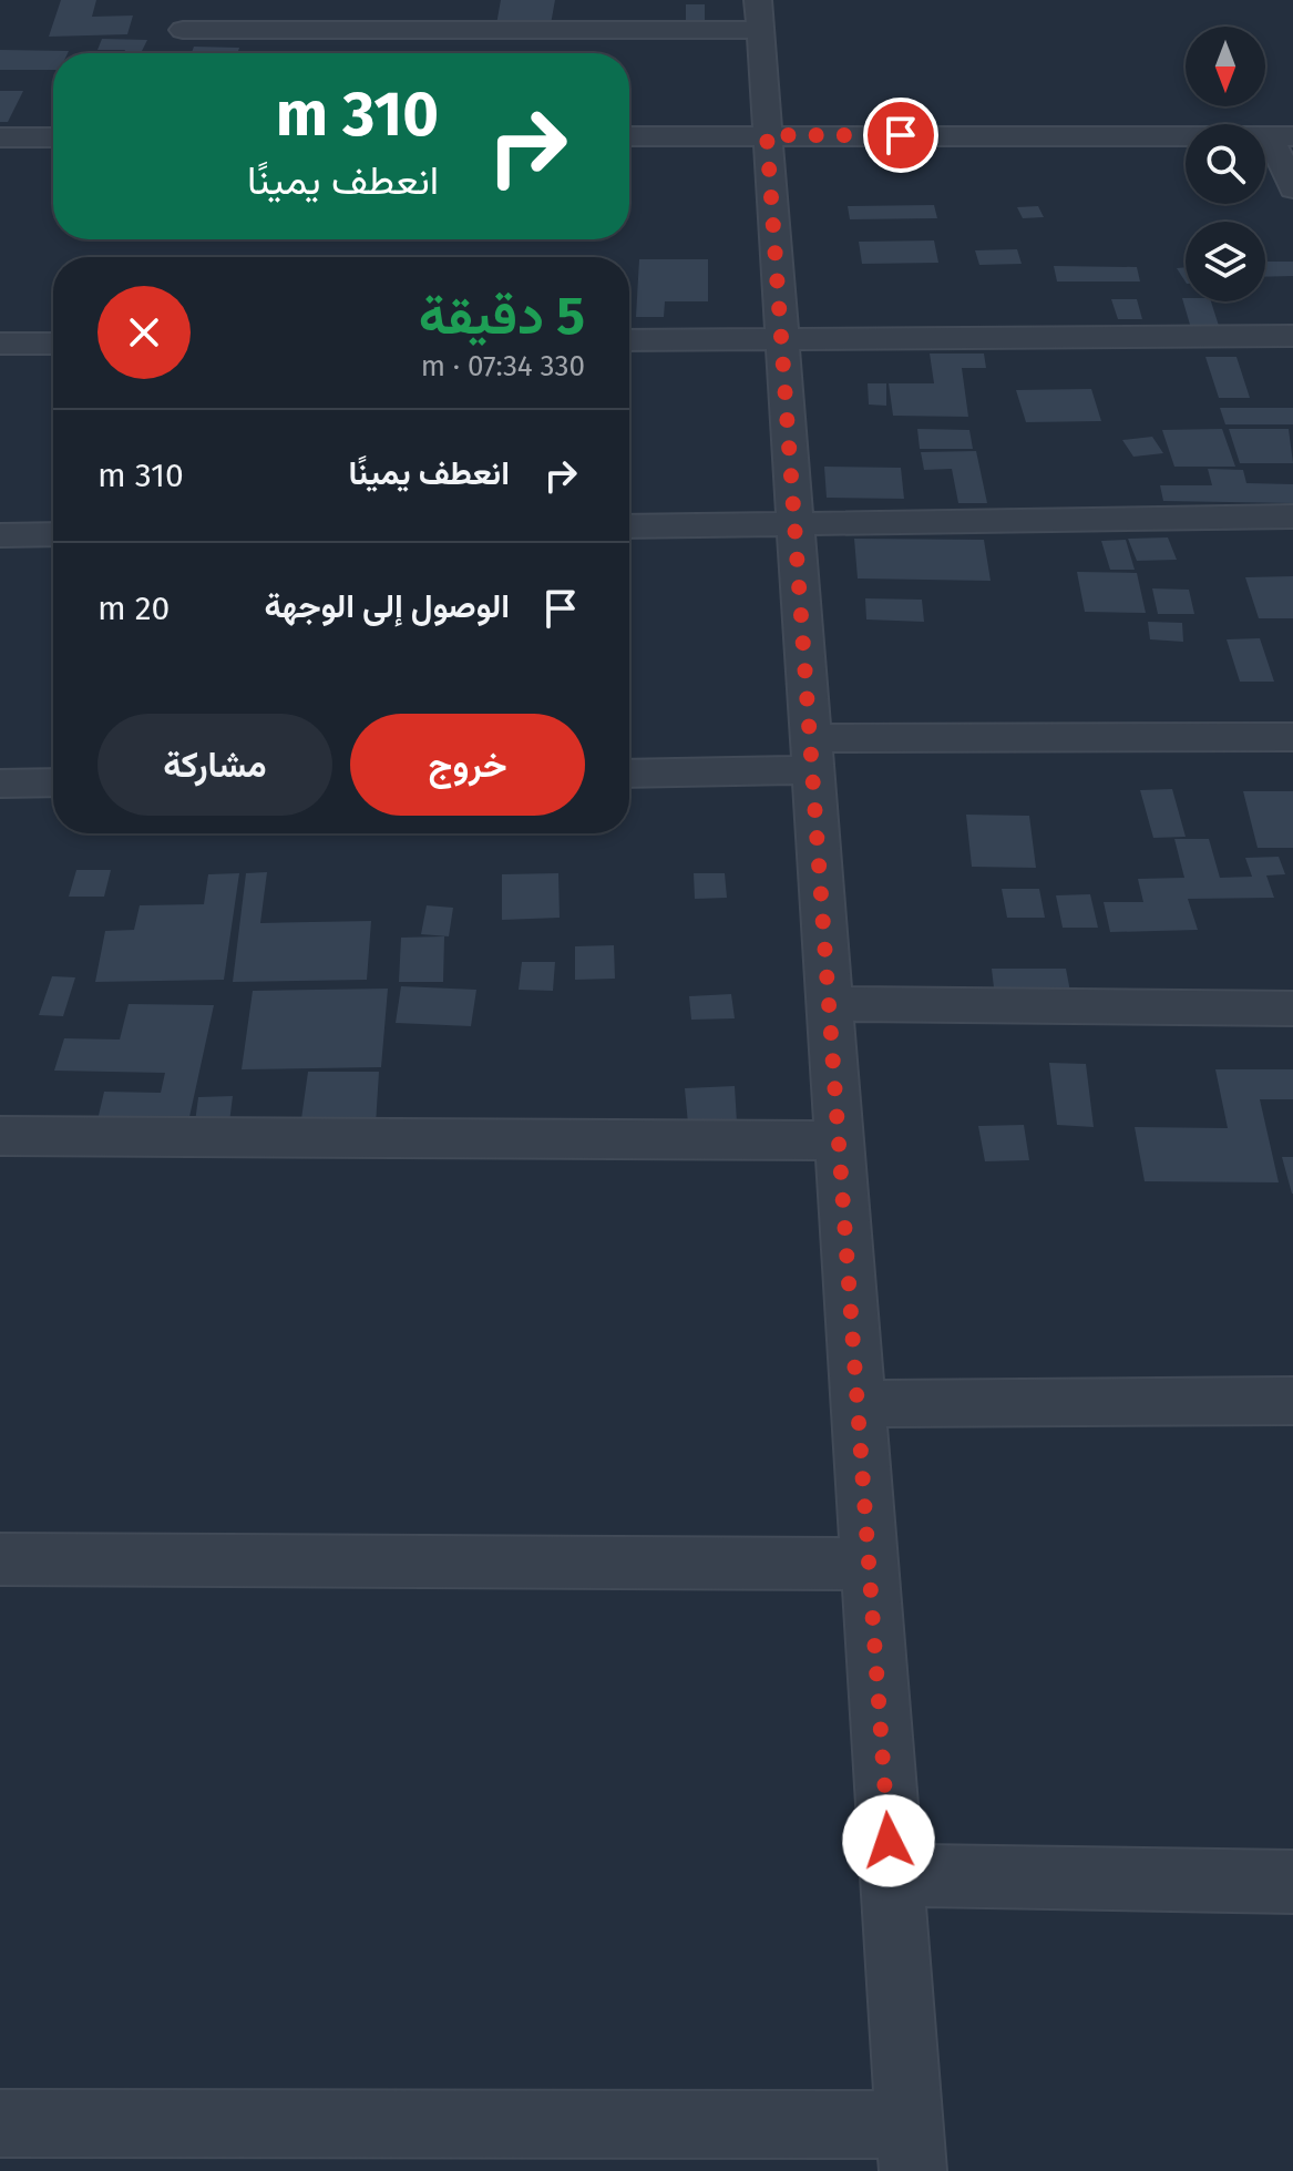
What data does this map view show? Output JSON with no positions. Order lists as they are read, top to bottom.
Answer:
{
  "north": "bottom",
  "page": {
    "turn": ["310 m", "انعطف يمينًا"],
    "heading": ["5 دقيقة", "330 m · 07:34"],
    "list": [
      {
        "name": "انعطف يمينًا",
        "value": "310 m"
      },
      {
        "name": "الوصول إلى الوجهة",
        "value": "20 m"
      }
    ],
    "buttons": ["خروج", "مشاركة"]
  }
}
